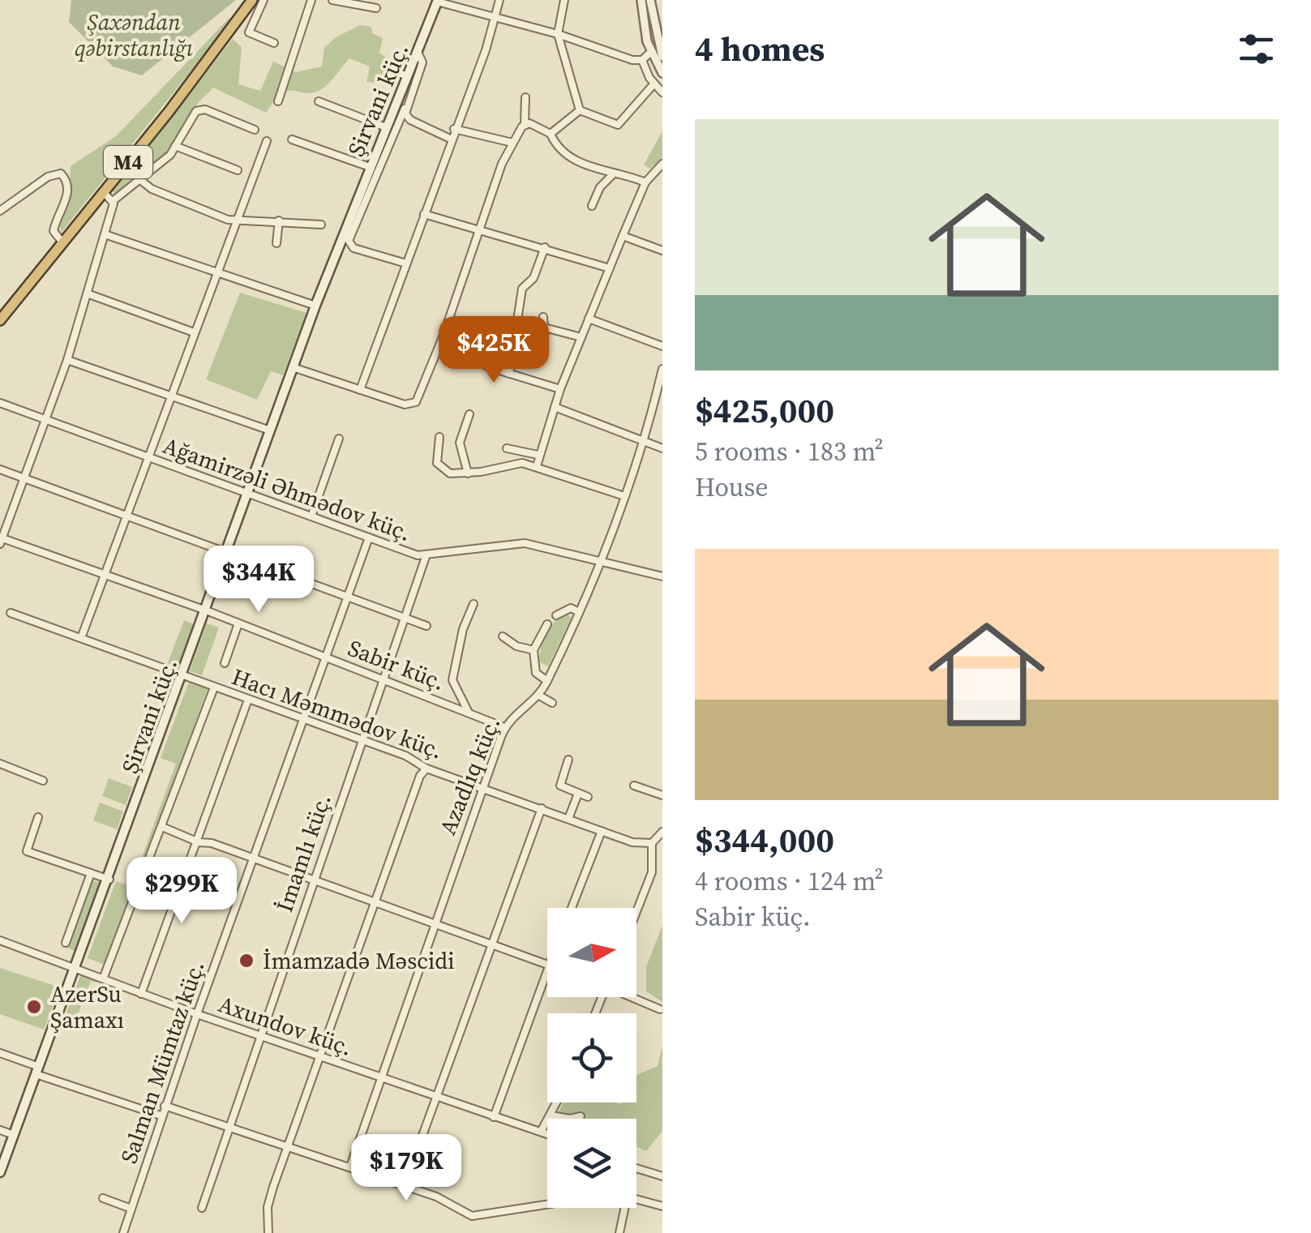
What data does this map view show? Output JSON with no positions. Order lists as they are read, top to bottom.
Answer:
{
  "streets": {
    "highway": ["M4"],
    "main road": ["Şirvani küç."],
    "street": [
      "Ağamirzəli Əhmədov küç.",
      "Sabir küç.",
      "Hacı Məmmədov küç.",
      "Azadlıq küç.",
      "İmamlı küç.",
      "Axundov küç.",
      "Salman Mümtaz küç."
    ]
  },
  "crossings": [
    ["Şirvani küç.", "Ağamirzəli Əhmədov küç."],
    ["Şirvani küç.", "Sabir küç."],
    ["Şirvani küç.", "Hacı Məmmədov küç."],
    ["Şirvani küç.", "Axundov küç."],
    ["Ağamirzəli Əhmədov küç.", "Azadlıq küç."],
    ["Ağamirzəli Əhmədov küç.", "İmamlı küç."],
    ["Ağamirzəli Əhmədov küç.", "Salman Mümtaz küç."],
    ["Sabir küç.", "Azadlıq küç."],
    ["Sabir küç.", "İmamlı küç."],
    ["Sabir küç.", "Salman Mümtaz küç."],
    ["Hacı Məmmədov küç.", "Azadlıq küç."],
    ["Hacı Məmmədov küç.", "İmamlı küç."],
    ["Hacı Məmmədov küç.", "Salman Mümtaz küç."],
    ["Azadlıq küç.", "Axundov küç."],
    ["İmamlı küç.", "Axundov küç."],
    ["Axundov küç.", "Salman Mümtaz küç."]
  ],
  "parks": ["Şaxəndan qəbirstanlığı"],
  "places": ["İmamzadə Məscidi", "AzerSu Şamaxı"],
  "north": "right",
  "page": {
    "heading": "4 homes",
    "list": [
      {
        "name": "$425,000",
        "note": "5 rooms · 183 m² · House"
      },
      {
        "name": "$344,000",
        "note": "4 rooms · 124 m² · Sabir küç."
      }
    ],
    "price": [
      "$425K",
      "$344K",
      "$299K",
      "$179K"
    ]
  }
}
